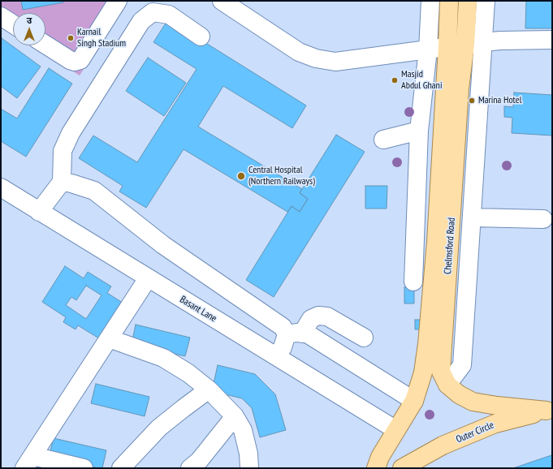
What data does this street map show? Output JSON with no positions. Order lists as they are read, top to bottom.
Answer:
{
  "streets": {
    "main road": ["Chelmsford Road", "Outer Circle"],
    "street": ["Basant Lane"]
  },
  "crossings": [
    ["Chelmsford Road", "Basant Lane"]
  ],
  "places": [
    "Karnail Singh Stadium",
    "Masjid Abdul Ghani",
    "Marina Hotel",
    "Central Hospital (Northern Railways)"
  ],
  "north": "top"
}
